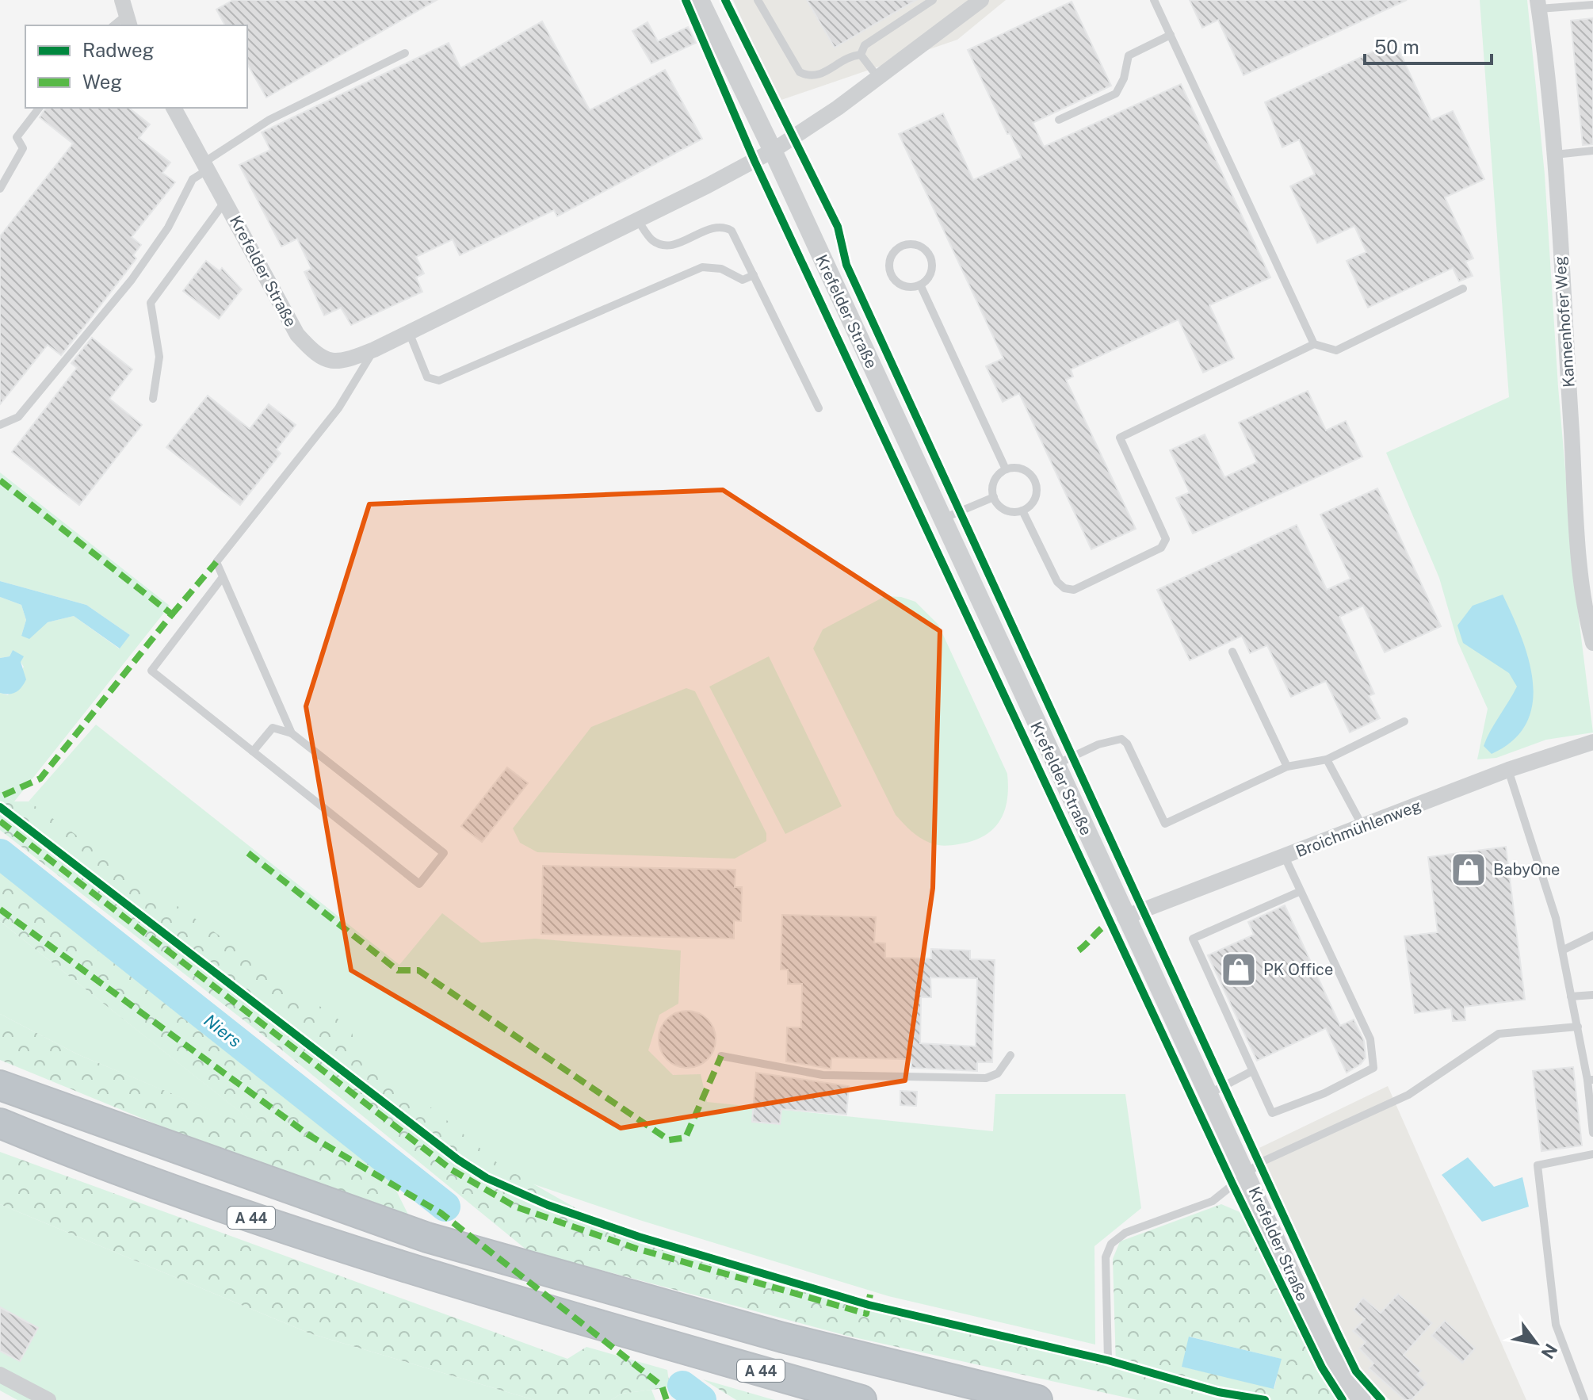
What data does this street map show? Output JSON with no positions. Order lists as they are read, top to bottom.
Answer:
{
  "streets": {
    "highway": ["A 44"],
    "street": ["Krefelder Straße", "Kannenhofer Weg", "Broichmühlenweg"]
  },
  "crossings": [
    ["Krefelder Straße", "Broichmühlenweg"]
  ],
  "water": ["Niers"],
  "places": {
    "shop": ["BabyOne", "PK Office"]
  },
  "legend": ["Radweg", "Weg"],
  "scale_bar": "50 m",
  "north": "bottom right"
}
